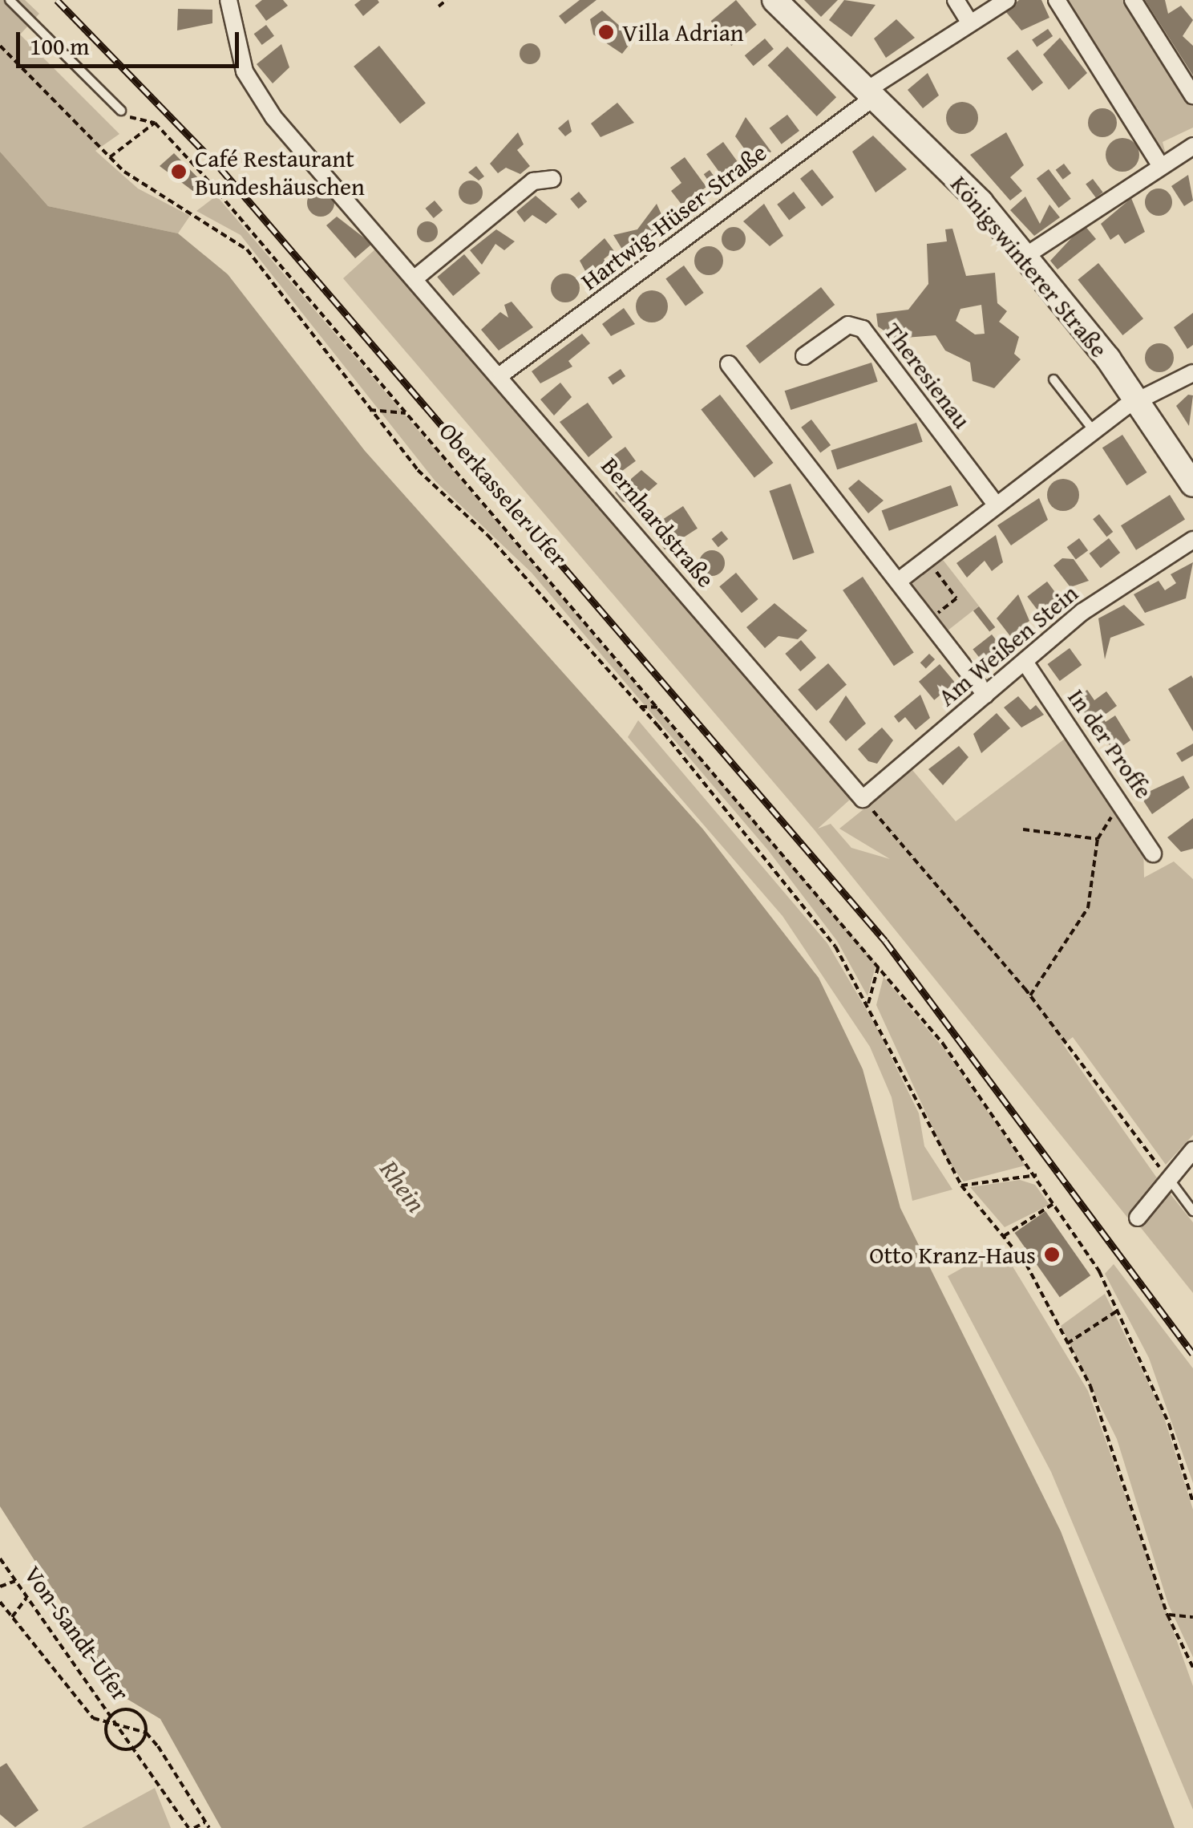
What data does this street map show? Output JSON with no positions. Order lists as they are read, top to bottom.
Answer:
{
  "streets": {
    "main road": ["Königswinterer Straße"],
    "street": [
      "Hartwig-Hüser-Straße",
      "Theresienau",
      "Bernhardstraße",
      "Am Weißen Stein",
      "In der Proffe"
    ],
    "path": ["Oberkasseler Ufer", "Von-Sandt-Ufer"]
  },
  "crossings": [
    ["Hartwig-Hüser-Straße", "Königswinterer Straße"],
    ["Hartwig-Hüser-Straße", "Bernhardstraße"],
    ["Bernhardstraße", "Am Weißen Stein"],
    ["Am Weißen Stein", "In der Proffe"]
  ],
  "water": ["Rhein"],
  "places": ["Villa Adrian", "Café Restaurant Bundeshäuschen", "Otto Kranz-Haus"],
  "scale_bar": "100 m"
}
